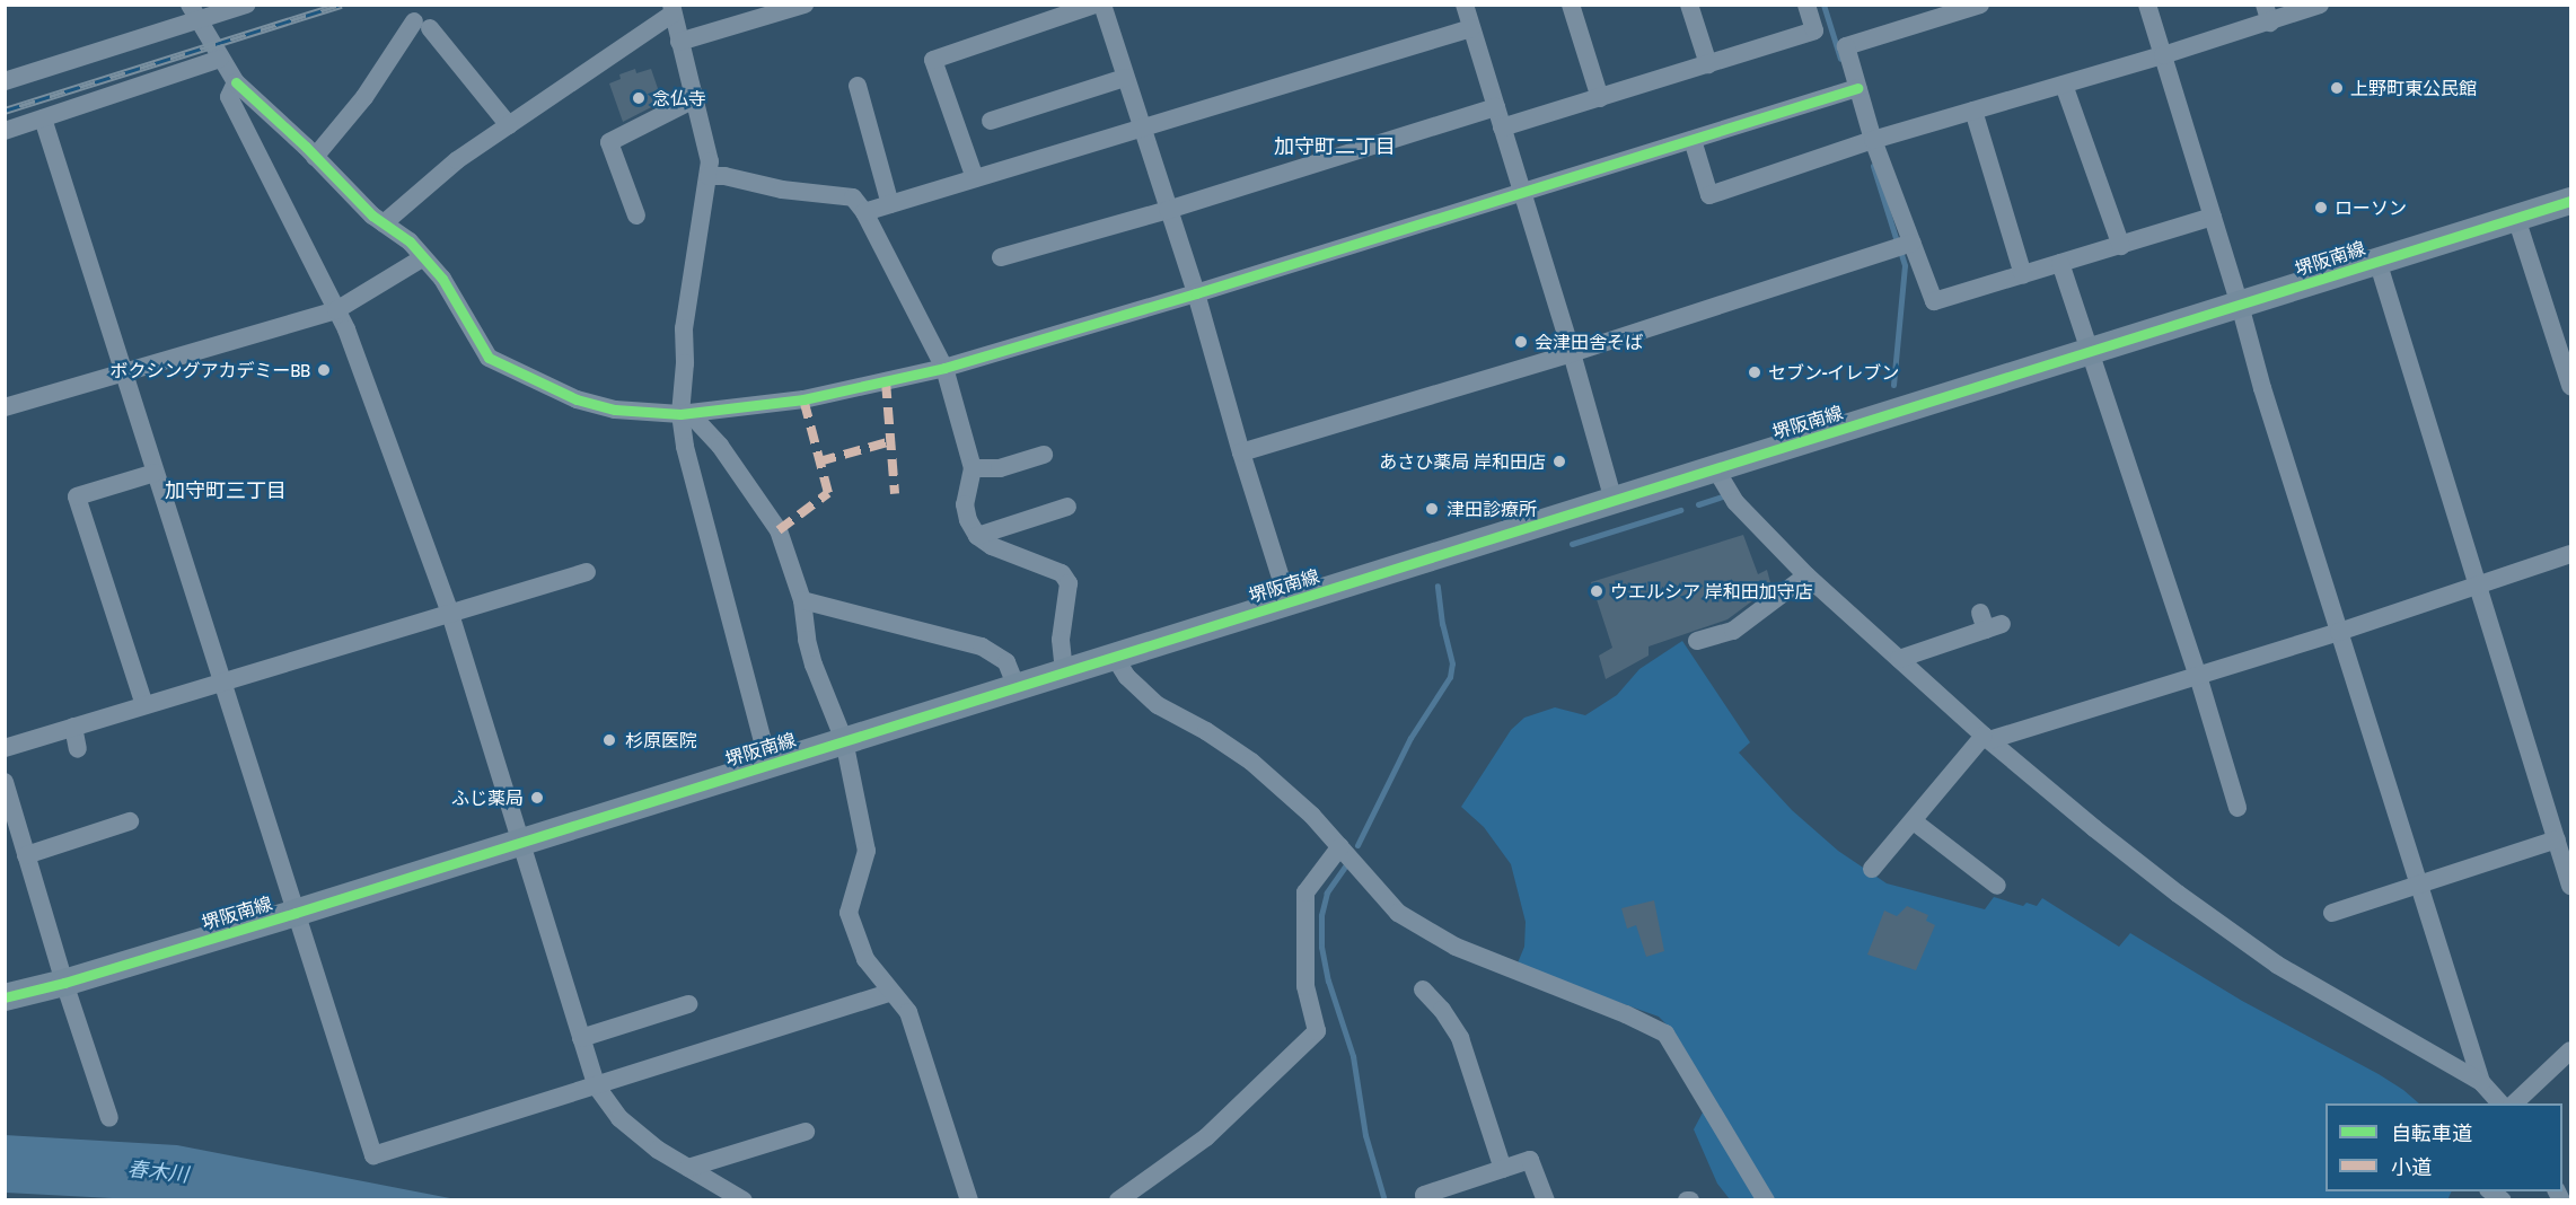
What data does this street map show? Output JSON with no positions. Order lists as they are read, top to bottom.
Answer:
{
  "streets": {
    "main road": ["堺阪南線"]
  },
  "districts": ["加守町二丁目", "加守町三丁目"],
  "water": ["春木川"],
  "places": [
    "上野町東公民館",
    "念仏寺",
    "ローソン",
    "会津田舎そば",
    "ボクシングアカデミーBB",
    "セブン-イレブン",
    "あさひ薬局 岸和田店",
    "津田診療所",
    "ウエルシア 岸和田加守店",
    "杉原医院",
    "ふじ薬局"
  ],
  "legend": ["自転車道", "小道"]
}
